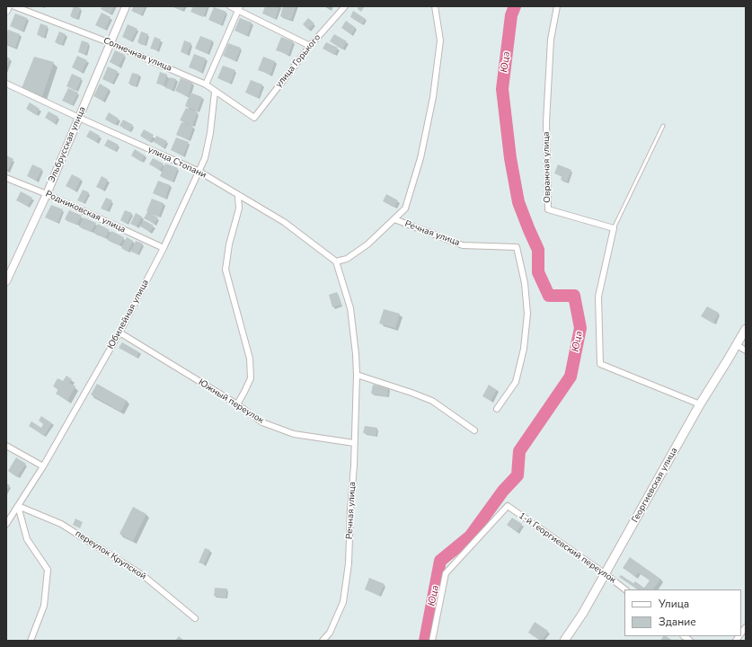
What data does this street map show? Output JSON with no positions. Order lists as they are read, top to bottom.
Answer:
{
  "streets": {
    "main road": ["Георгиевская улица"],
    "street": [
      "Солнечная улица",
      "улица Горького",
      "Эльбрусская улица",
      "улица Стопани",
      "Овражная улица",
      "Родниковская улица",
      "Речная улица",
      "Юбилейная улица",
      "Южный переулок",
      "1-й Георгиевский переулок",
      "переулок Крупской"
    ]
  },
  "crossings": [
    ["Солнечная улица", "улица Горького"],
    ["Солнечная улица", "Эльбрусская улица"],
    ["Солнечная улица", "Юбилейная улица"],
    ["Эльбрусская улица", "улица Стопани"],
    ["Эльбрусская улица", "Родниковская улица"],
    ["улица Стопани", "Речная улица"],
    ["улица Стопани", "Юбилейная улица"],
    ["Родниковская улица", "Юбилейная улица"],
    ["Речная улица", "Южный переулок"],
    ["Юбилейная улица", "Южный переулок"],
    ["Юбилейная улица", "переулок Крупской"],
    ["Георгиевская улица", "1-й Георгиевский переулок"]
  ],
  "water": ["Юца"],
  "legend": ["Улица", "Здание"]
}
